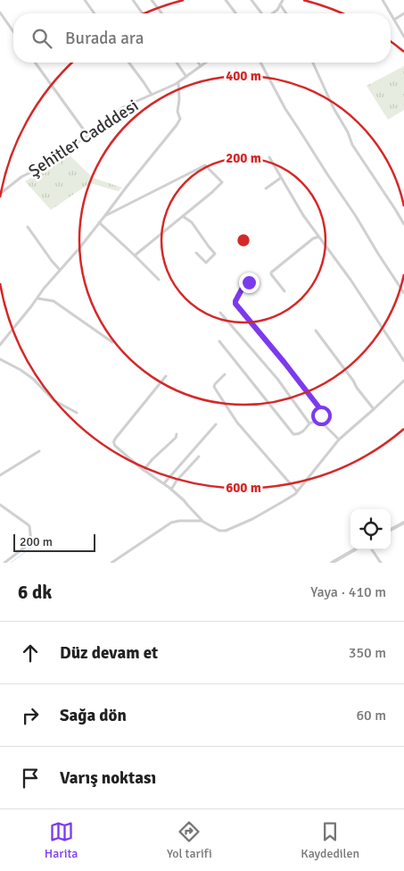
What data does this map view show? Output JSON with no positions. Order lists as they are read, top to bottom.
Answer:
{
  "streets": {
    "street": ["Şehitler Cadddesi"]
  },
  "scale_bar": "200 m",
  "page": {
    "search": "Burada ara",
    "scale": "200 m",
    "heading": ["6 dk", "Yaya · 410 m"],
    "list": [
      ["Düz devam et", "350 m"],
      ["Sağa dön", "60 m"],
      "Varış noktası"
    ],
    "nav": ["Harita", "Yol tarifi", "Kaydedilen"]
  },
  "rings": ["400 m", "200 m", "600 m"]
}
